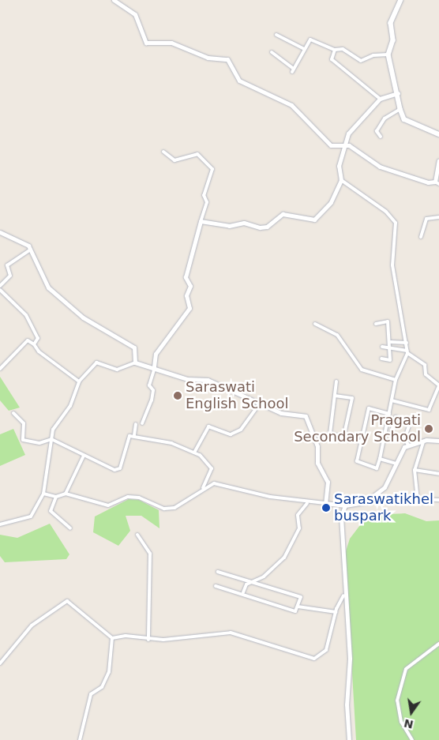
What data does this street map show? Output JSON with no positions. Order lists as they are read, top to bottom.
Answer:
{
  "places": ["Saraswati English School", "Pragati Secondary School", "Saraswatikhel buspark"],
  "north": "bottom"
}
